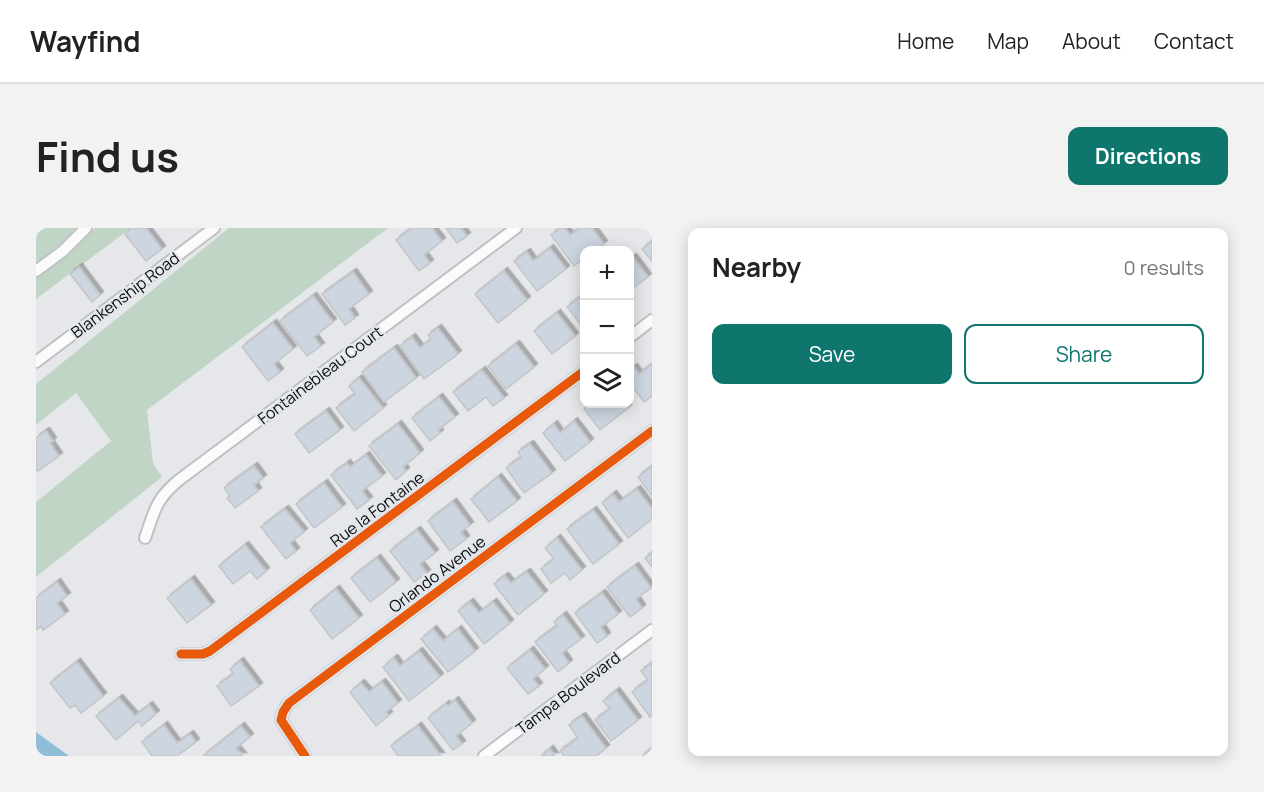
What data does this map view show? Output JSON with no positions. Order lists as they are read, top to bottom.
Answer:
{
  "streets": {
    "street": [
      "Blankenship Road",
      "Fontainebleau Court",
      "Rue la Fontaine",
      "Orlando Avenue",
      "Tampa Boulevard"
    ]
  },
  "page": {
    "header": "Wayfind",
    "nav": [
      "Home",
      "Map",
      "About",
      "Contact"
    ],
    "title": "Find us",
    "buttons": [
      "Directions",
      ["Save", "Share"]
    ],
    "heading": ["Nearby", "0 results"],
    "map_buttons": ["+", "−"]
  }
}
